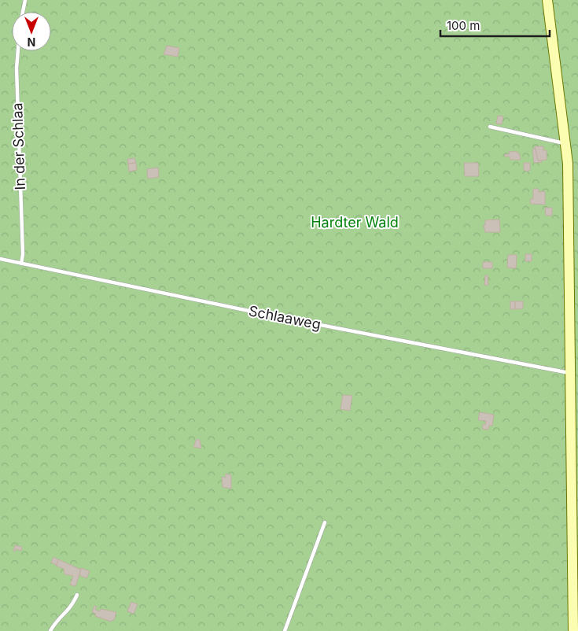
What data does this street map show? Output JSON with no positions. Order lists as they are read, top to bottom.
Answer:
{
  "streets": {
    "lane": ["In der Schlaa", "Schlaaweg"]
  },
  "crossings": [
    ["In der Schlaa", "Schlaaweg"]
  ],
  "parks": ["Hardter Wald"],
  "scale_bar": "100 m",
  "north": "bottom"
}
